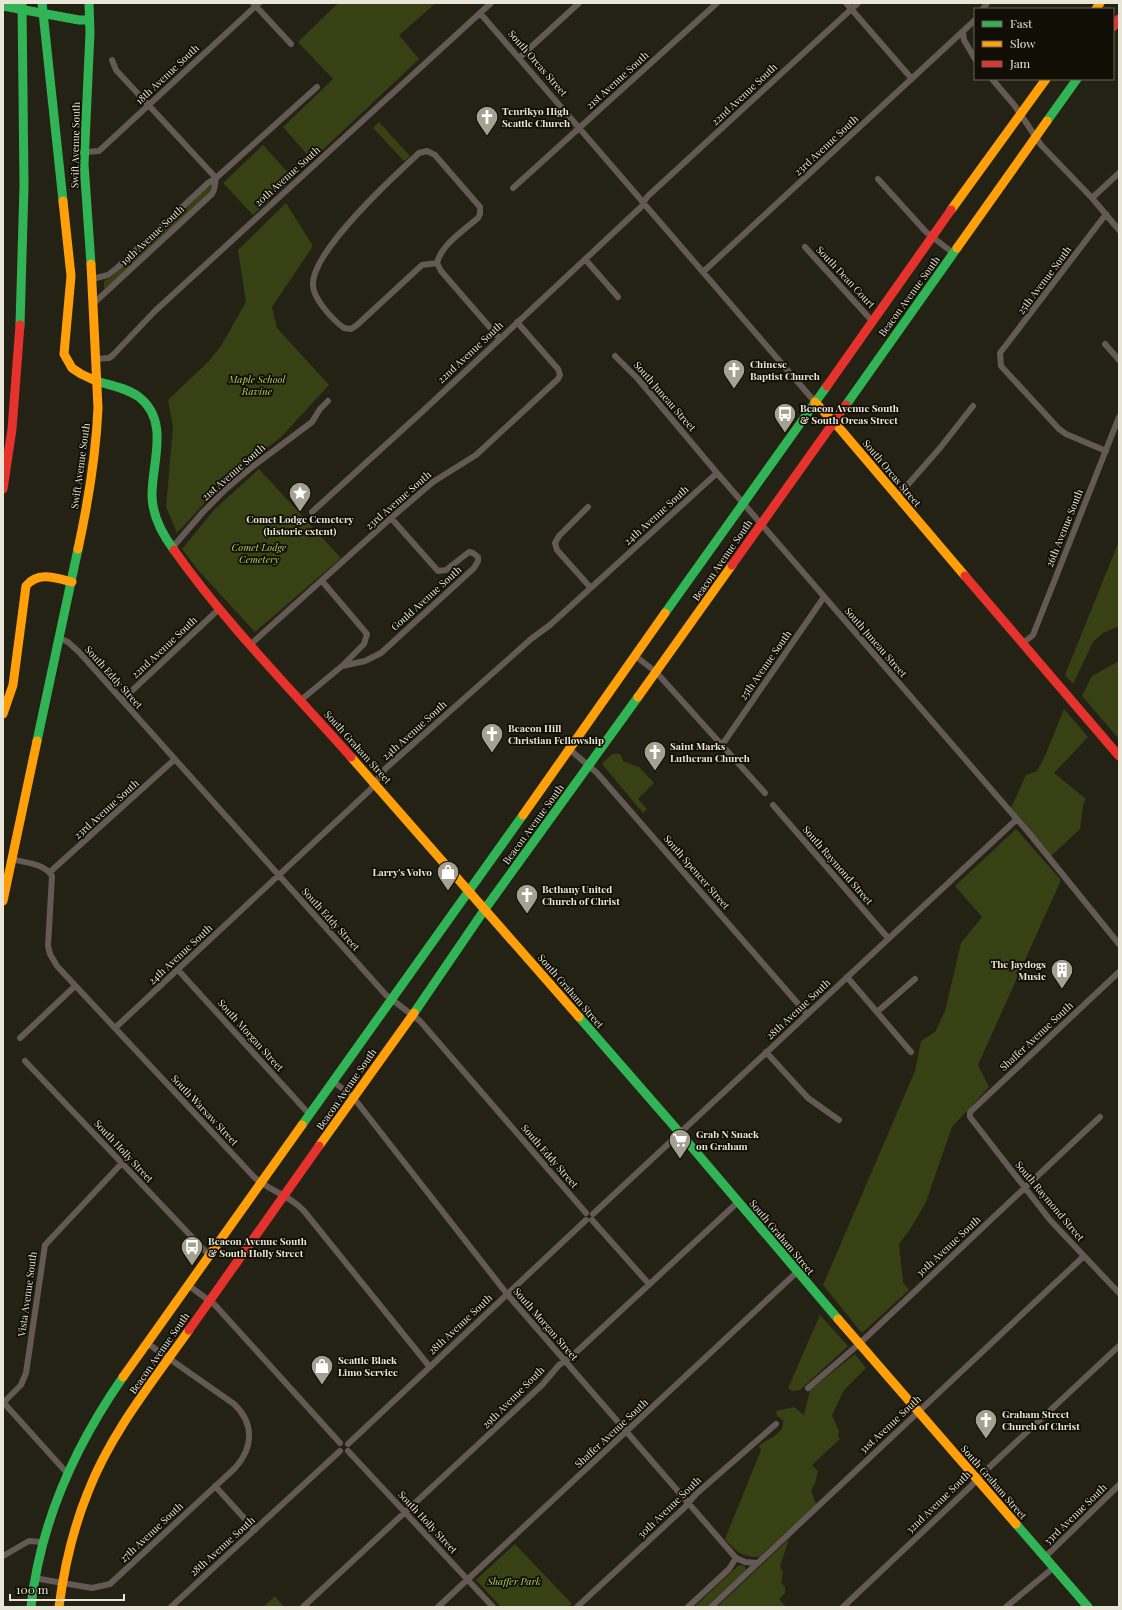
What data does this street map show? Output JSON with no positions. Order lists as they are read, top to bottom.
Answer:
{
  "streets": {
    "main road": [
      "South Orcas Street",
      "Swift Avenue South",
      "Beacon Avenue South",
      "South Graham Street"
    ],
    "street": [
      "18th Avenue South",
      "21st Avenue South",
      "22nd Avenue South",
      "23rd Avenue South",
      "20th Avenue South",
      "19th Avenue South",
      "South Dean Court",
      "25th Avenue South",
      "South Juneau Street",
      "24th Avenue South",
      "26th Avenue South",
      "Gould Avenue South",
      "South Eddy Street",
      "South Raymond Street",
      "South Spencer Street",
      "28th Avenue South",
      "South Morgan Street",
      "Shaffer Avenue South",
      "South Warsaw Street",
      "South Holly Street",
      "30th Avenue South",
      "Vista Avenue South",
      "29th Avenue South",
      "31st Avenue South",
      "32nd Avenue South",
      "33rd Avenue South",
      "27th Avenue South"
    ]
  },
  "crossings": [
    ["South Orcas Street", "21st Avenue South"],
    ["South Orcas Street", "22nd Avenue South"],
    ["South Orcas Street", "23rd Avenue South"],
    ["South Orcas Street", "20th Avenue South"],
    ["South Orcas Street", "Beacon Avenue South"],
    ["South Orcas Street", "26th Avenue South"],
    ["18th Avenue South", "Swift Avenue South"],
    ["21st Avenue South", "South Graham Street"],
    ["22nd Avenue South", "23rd Avenue South"],
    ["22nd Avenue South", "South Eddy Street"],
    ["22nd Avenue South", "South Graham Street"],
    ["Swift Avenue South", "20th Avenue South"],
    ["Swift Avenue South", "19th Avenue South"],
    ["Swift Avenue South", "South Eddy Street"],
    ["Swift Avenue South", "South Graham Street"],
    ["23rd Avenue South", "Gould Avenue South"],
    ["23rd Avenue South", "South Eddy Street"],
    ["23rd Avenue South", "South Graham Street"],
    ["23rd Avenue South", "South Warsaw Street"],
    ["South Dean Court", "Beacon Avenue South"],
    ["25th Avenue South", "South Juneau Street"],
    ["25th Avenue South", "26th Avenue South"],
    ["Beacon Avenue South", "South Juneau Street"],
    ["Beacon Avenue South", "South Eddy Street"],
    ["Beacon Avenue South", "South Graham Street"],
    ["Beacon Avenue South", "South Spencer Street"],
    ["Beacon Avenue South", "South Morgan Street"],
    ["Beacon Avenue South", "South Warsaw Street"],
    ["Beacon Avenue South", "South Holly Street"],
    ["Beacon Avenue South", "27th Avenue South"],
    ["South Juneau Street", "24th Avenue South"],
    ["South Juneau Street", "28th Avenue South"],
    ["24th Avenue South", "South Eddy Street"],
    ["24th Avenue South", "South Graham Street"],
    ["24th Avenue South", "South Morgan Street"],
    ["24th Avenue South", "South Warsaw Street"],
    ["Gould Avenue South", "South Graham Street"],
    ["South Eddy Street", "28th Avenue South"],
    ["South Eddy Street", "29th Avenue South"],
    ["South Graham Street", "28th Avenue South"],
    ["South Graham Street", "Shaffer Avenue South"],
    ["South Graham Street", "30th Avenue South"],
    ["South Graham Street", "29th Avenue South"],
    ["South Graham Street", "31st Avenue South"],
    ["South Graham Street", "32nd Avenue South"],
    ["South Graham Street", "33rd Avenue South"],
    ["South Raymond Street", "28th Avenue South"],
    ["South Raymond Street", "Shaffer Avenue South"],
    ["South Raymond Street", "30th Avenue South"],
    ["South Raymond Street", "31st Avenue South"],
    ["South Spencer Street", "28th Avenue South"],
    ["28th Avenue South", "South Morgan Street"],
    ["28th Avenue South", "South Warsaw Street"],
    ["28th Avenue South", "South Holly Street"],
    ["South Morgan Street", "Shaffer Avenue South"],
    ["South Morgan Street", "30th Avenue South"],
    ["South Morgan Street", "29th Avenue South"],
    ["Shaffer Avenue South", "South Holly Street"],
    ["South Holly Street", "Vista Avenue South"],
    ["South Holly Street", "29th Avenue South"]
  ],
  "parks": ["Maple School Ravine", "Comet Lodge Cemetery", "Shaffer Park"],
  "places": {
    "church": [
      "Tenrikyo High Seattle Church",
      "Chinese Baptist Church",
      "Beacon Hill Christian Fellowship",
      "Saint Marks Lutheran Church",
      "Bethany United Church of Christ",
      "Graham Street Church of Christ"
    ],
    "bus stop": ["Beacon Avenue South & South Orcas Street", "Beacon Avenue South & South Holly Street"],
    "place": ["Comet Lodge Cemetery (historic extent)"],
    "shop": ["Larry's Volvo", "Seattle Black Limo Service"],
    "building": ["The Jaydogs Music"],
    "supermarket": ["Grab N Snack on Graham"]
  },
  "legend": ["Fast", "Slow", "Jam"],
  "scale_bar": "100 m"
}
